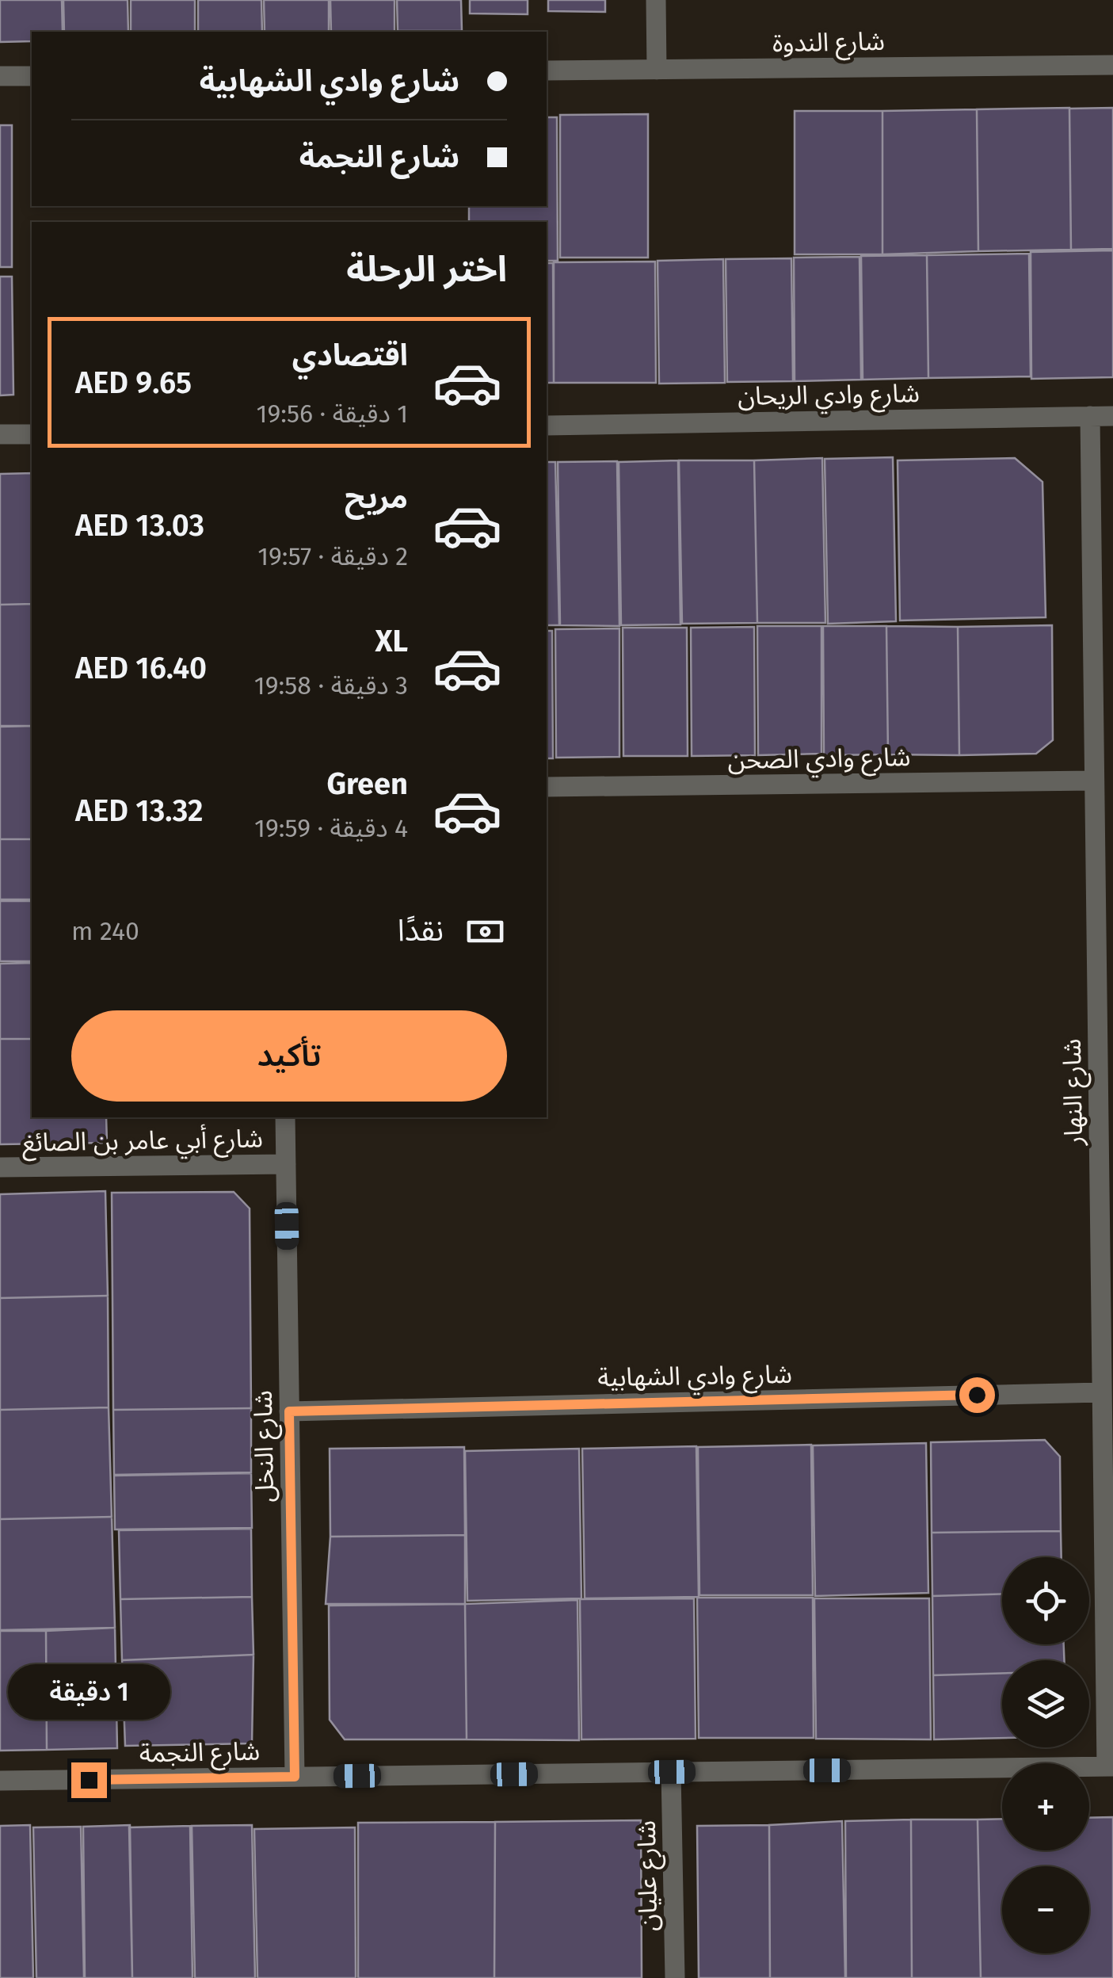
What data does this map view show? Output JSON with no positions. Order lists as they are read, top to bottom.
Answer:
{
  "streets": {
    "street": [
      "شارع الندوة",
      "شارع وادي الريحان",
      "شارع وادي الصحن",
      "شارع النهار",
      "شارع أبي عامر بن الصائغ",
      "شارع وادي الشهابية",
      "شارع النخل",
      "شارع النجمة",
      "شارع عليان"
    ]
  },
  "crossings": [
    ["شارع وادي الريحان", "شارع النهار"],
    ["شارع وادي الصحن", "شارع النهار"],
    ["شارع النهار", "شارع وادي الشهابية"],
    ["شارع النهار", "شارع النجمة"],
    ["شارع أبي عامر بن الصائغ", "شارع النخل"],
    ["شارع وادي الشهابية", "شارع النخل"],
    ["شارع النخل", "شارع النجمة"],
    ["شارع النجمة", "شارع عليان"]
  ],
  "page": {
    "banner": ["شارع وادي الشهابية", "شارع النجمة"],
    "heading": "اختر الرحلة",
    "list": [
      {
        "name": "اقتصادي",
        "note": "1 دقيقة · 19:56",
        "value": "AED 9.65"
      },
      {
        "name": "مريح",
        "note": "2 دقيقة · 19:57",
        "value": "AED 13.03"
      },
      {
        "name": "XL",
        "note": "3 دقيقة · 19:58",
        "value": "AED 16.40"
      },
      {
        "name": "Green",
        "note": "4 دقيقة · 19:59",
        "value": "AED 13.32"
      }
    ],
    "pay": ["نقدًا", "240 m"],
    "buttons": "تأكيد",
    "map_buttons": ["+", "−"],
    "bubble": "1 دقيقة"
  }
}
